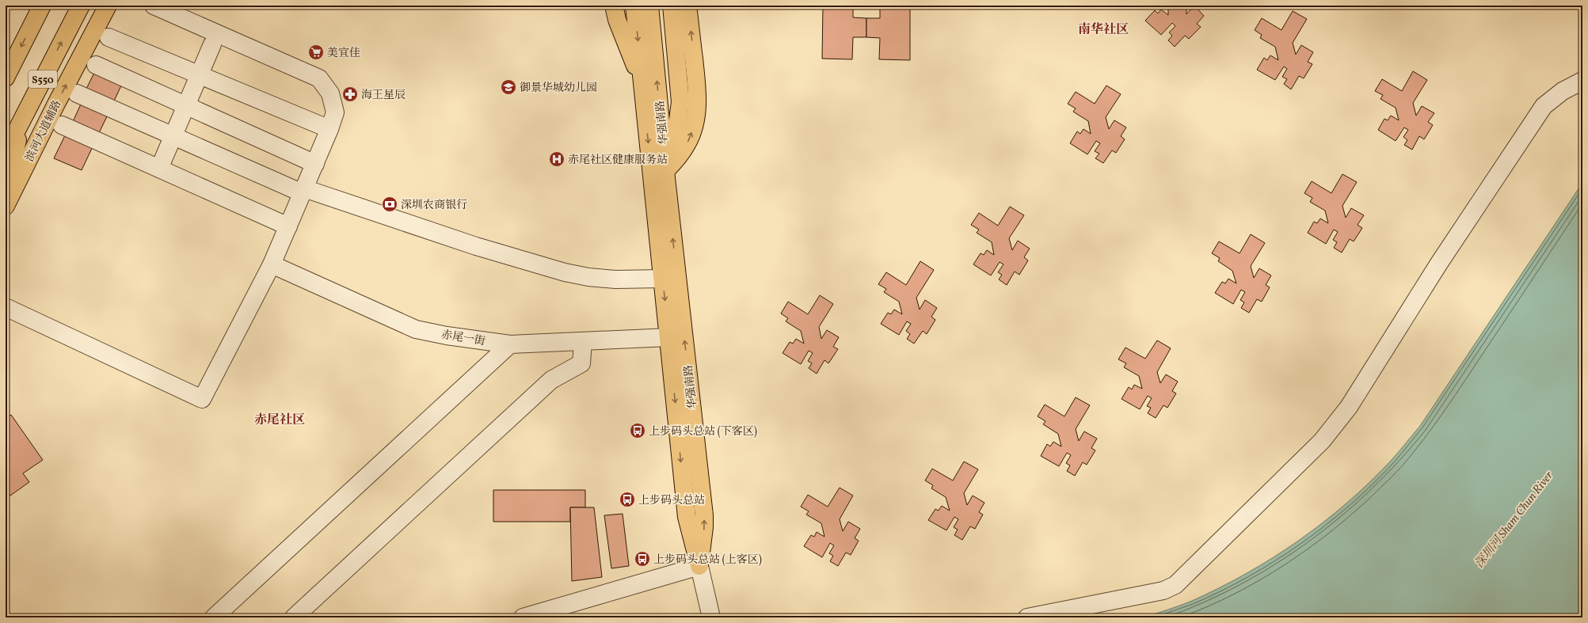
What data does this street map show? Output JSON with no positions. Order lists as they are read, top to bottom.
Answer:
{
  "streets": {
    "main road": ["S550", "华强南路", "滨河大道辅路"],
    "street": ["赤尾一街"]
  },
  "crossings": [
    ["华强南路", "赤尾一街"]
  ],
  "districts": ["南华社区", "赤尾社区"],
  "water": ["深圳河 Sham Chun River"],
  "places": {
    "supermarket": ["美宜佳"],
    "school or university": ["御景华城幼儿园"],
    "pharmacy": ["海王星辰"],
    "hospital": ["赤尾社区健康服务站"],
    "bank": ["深圳农商银行"],
    "bus stop": ["上步码头总站 (下客区)", "上步码头总站", "上步码头总站 (上客区)"]
  }
}
